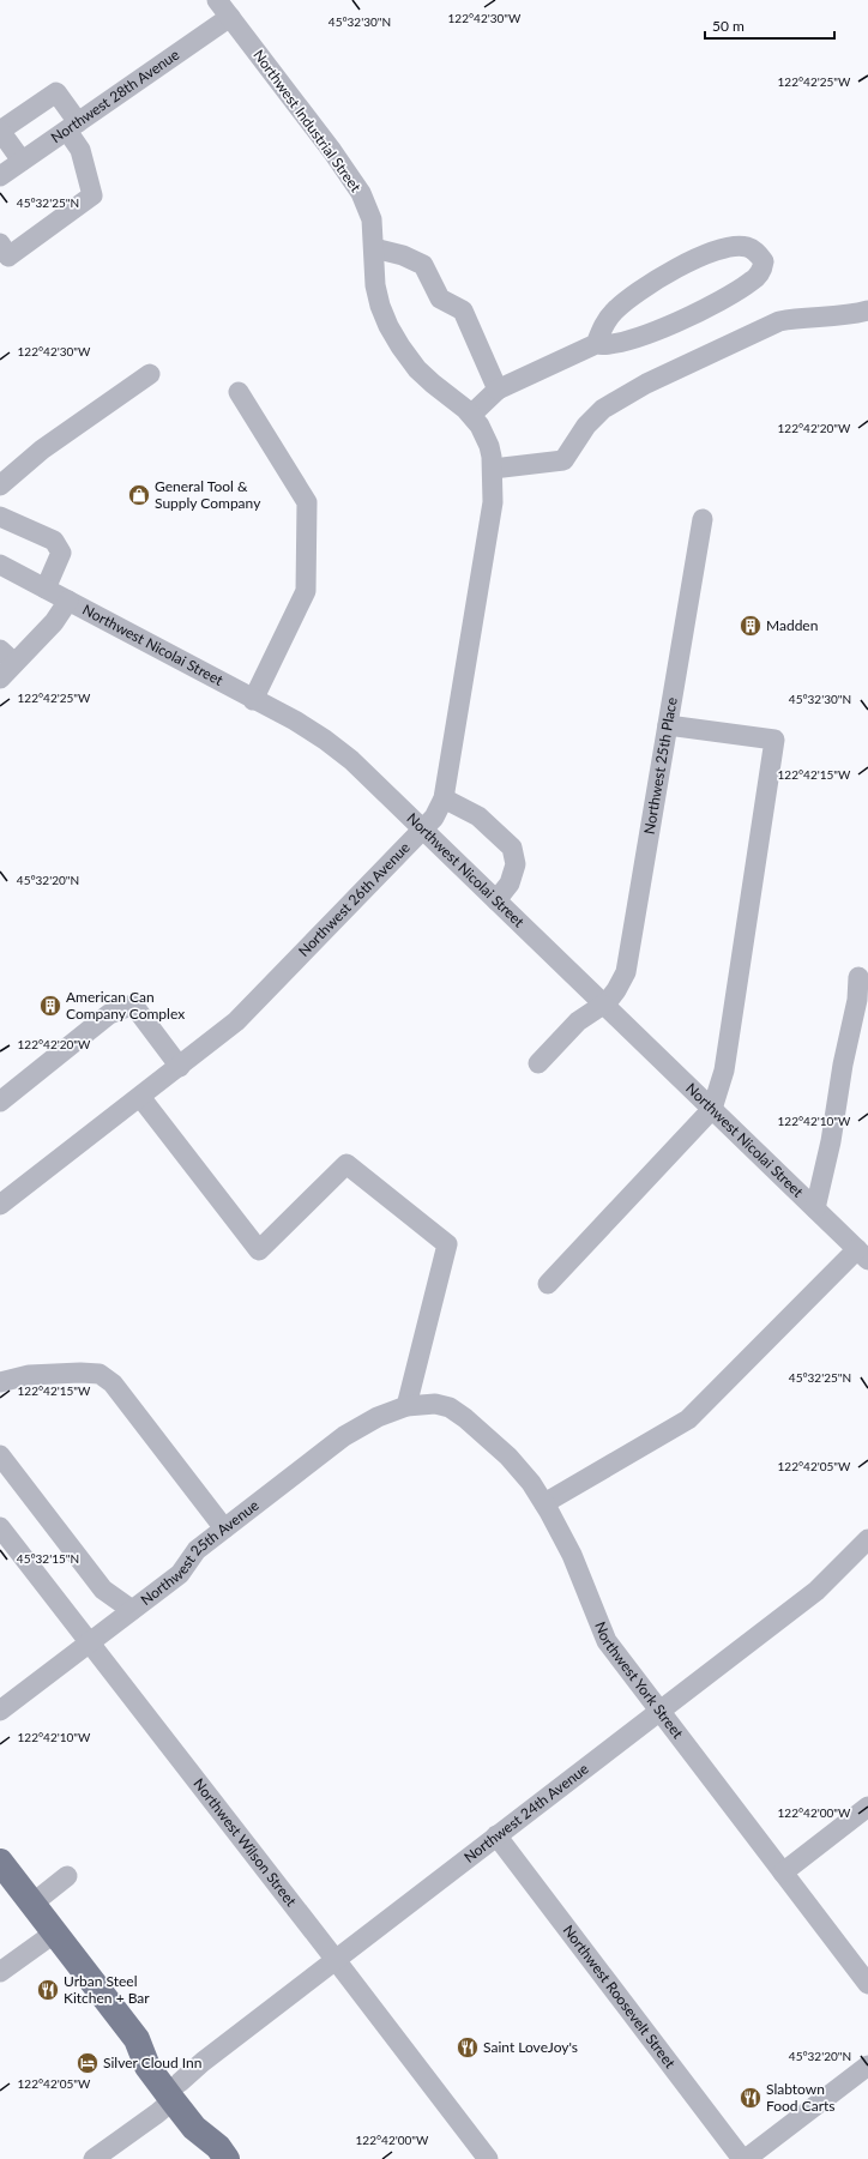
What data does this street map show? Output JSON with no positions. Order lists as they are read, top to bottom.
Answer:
{
  "streets": {
    "street": [
      "Northwest 28th Avenue",
      "Northwest Industrial Street",
      "Northwest Nicolai Street",
      "Northwest 25th Place",
      "Northwest 26th Avenue",
      "Northwest 25th Avenue",
      "Northwest York Street",
      "Northwest 24th Avenue",
      "Northwest Wilson Street",
      "Northwest Roosevelt Street"
    ]
  },
  "crossings": [
    ["Northwest 28th Avenue", "Northwest Industrial Street"],
    ["Northwest Industrial Street", "Northwest 26th Avenue"],
    ["Northwest Nicolai Street", "Northwest 25th Place"],
    ["Northwest Nicolai Street", "Northwest 26th Avenue"],
    ["Northwest 25th Avenue", "Northwest York Street"],
    ["Northwest 25th Avenue", "Northwest Wilson Street"],
    ["Northwest York Street", "Northwest 24th Avenue"],
    ["Northwest 24th Avenue", "Northwest Wilson Street"],
    ["Northwest 24th Avenue", "Northwest Roosevelt Street"]
  ],
  "places": {
    "shop": ["General Tool & Supply Company"],
    "building": ["Madden", "American Can Company Complex"],
    "restaurant": ["Urban Steel Kitchen + Bar", "Saint LoveJoy's", "Slabtown Food Carts"],
    "hotel": ["Silver Cloud Inn"]
  },
  "scale_bar": "50 m",
  "coordinates": [
    "122°42'30\"W",
    "45°32'30\"N",
    "122°42'25\"W",
    "45°32'25\"N",
    "122°42'20\"W",
    "122°42'15\"W",
    "45°32'20\"N",
    "122°42'10\"W",
    "122°42'05\"W",
    "45°32'15\"N",
    "122°42'00\"W"
  ]
}
